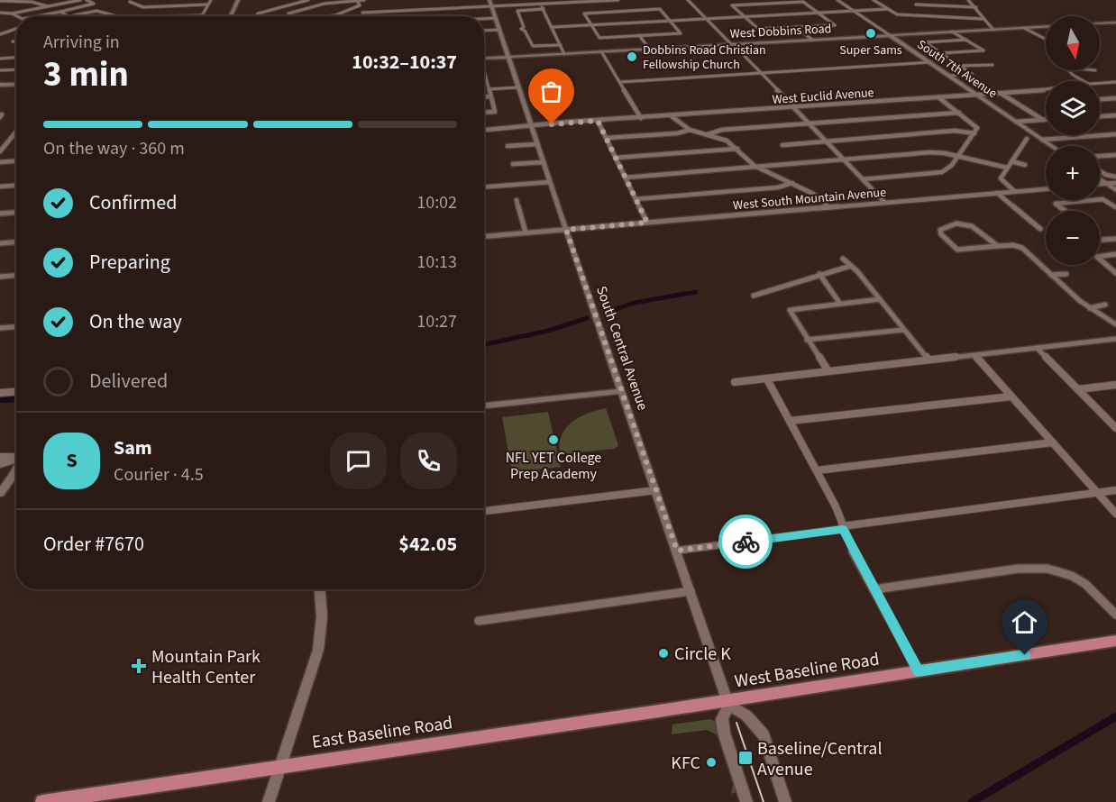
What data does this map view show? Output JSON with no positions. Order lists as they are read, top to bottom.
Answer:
{
  "streets": {
    "main road": [
      "West Dobbins Road",
      "South 7th Avenue",
      "South Central Avenue",
      "West Baseline Road",
      "East Baseline Road"
    ],
    "street": ["West Euclid Avenue", "West South Mountain Avenue"]
  },
  "crossings": [
    ["West Dobbins Road", "South 7th Avenue"],
    ["West Dobbins Road", "South Central Avenue"],
    ["South 7th Avenue", "West Euclid Avenue"],
    ["West Euclid Avenue", "South Central Avenue"],
    ["West South Mountain Avenue", "South Central Avenue"],
    ["South Central Avenue", "West Baseline Road"],
    ["South Central Avenue", "East Baseline Road"],
    ["West Baseline Road", "East Baseline Road"]
  ],
  "places": {
    "other": [
      "Super Sams",
      "Dobbins Road Christian Fellowship Church",
      "NFL YET College Prep Academy",
      "Circle K",
      "KFC"
    ],
    "health": ["Mountain Park Health Center"],
    "transit": ["Baseline/Central Avenue"]
  },
  "north": "bottom",
  "page": {
    "map_buttons": ["+", "−"],
    "heading": ["3 min", "Arriving in", "10:32–10:37"],
    "panel": [
      "Sam",
      "Courier · 4.5",
      "Order #7670",
      "$42.05"
    ],
    "bar": "On the way · 360 m",
    "list": [
      ["Confirmed", "10:02"],
      ["Preparing", "10:13"],
      ["On the way", "10:27"],
      "Delivered"
    ],
    "round": "S"
  }
}
